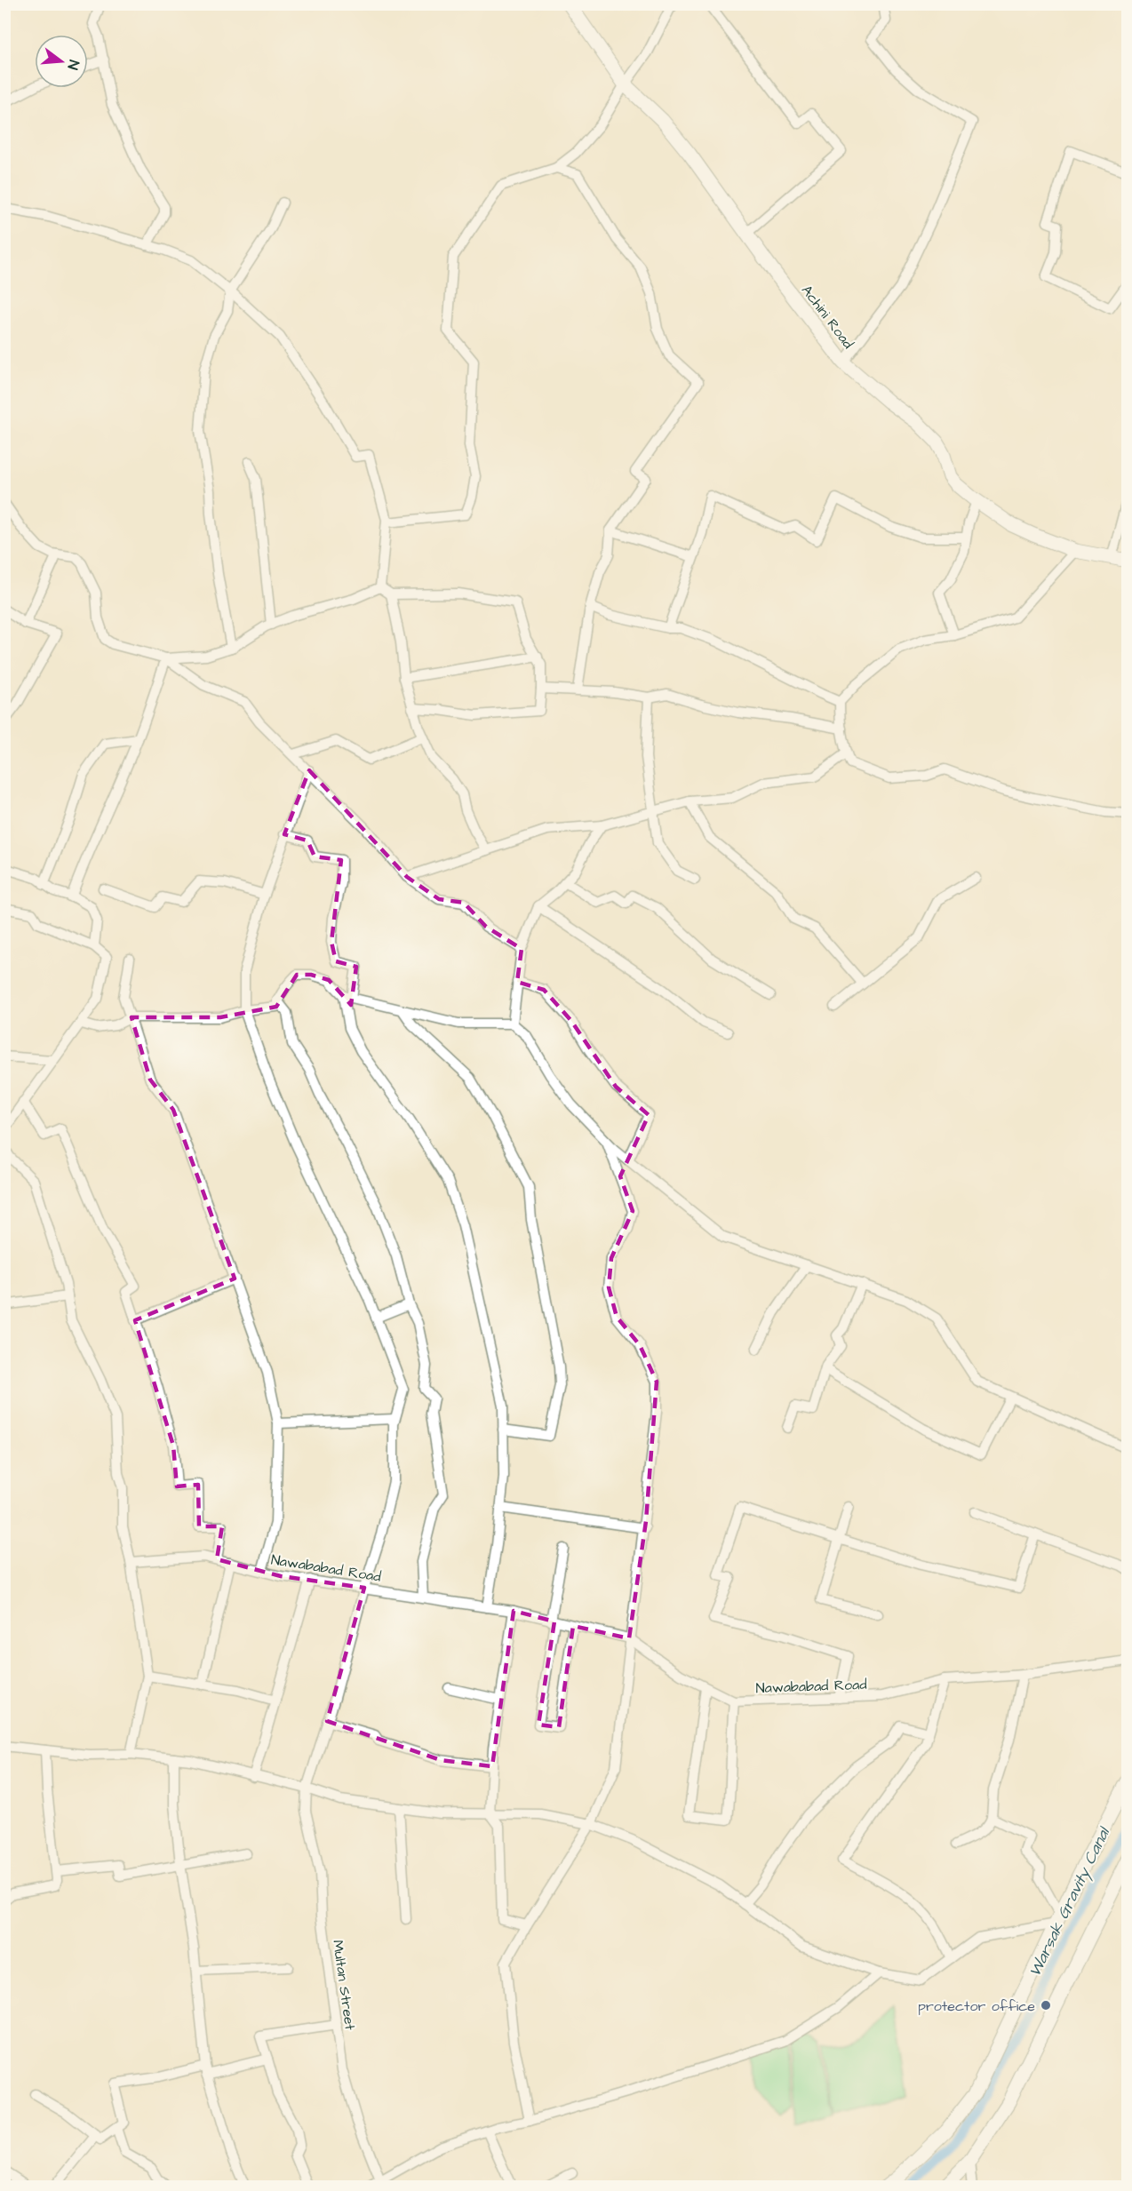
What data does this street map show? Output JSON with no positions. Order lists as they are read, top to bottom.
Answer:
{
  "streets": {
    "main road": ["Achini Road"],
    "street": ["Nawababad Road", "Multan Street"]
  },
  "crossings": [
    ["Nawababad Road", "Multan Street"]
  ],
  "water": ["Warsak Gravity Canal"],
  "places": ["protector office"],
  "north": "right"
}
